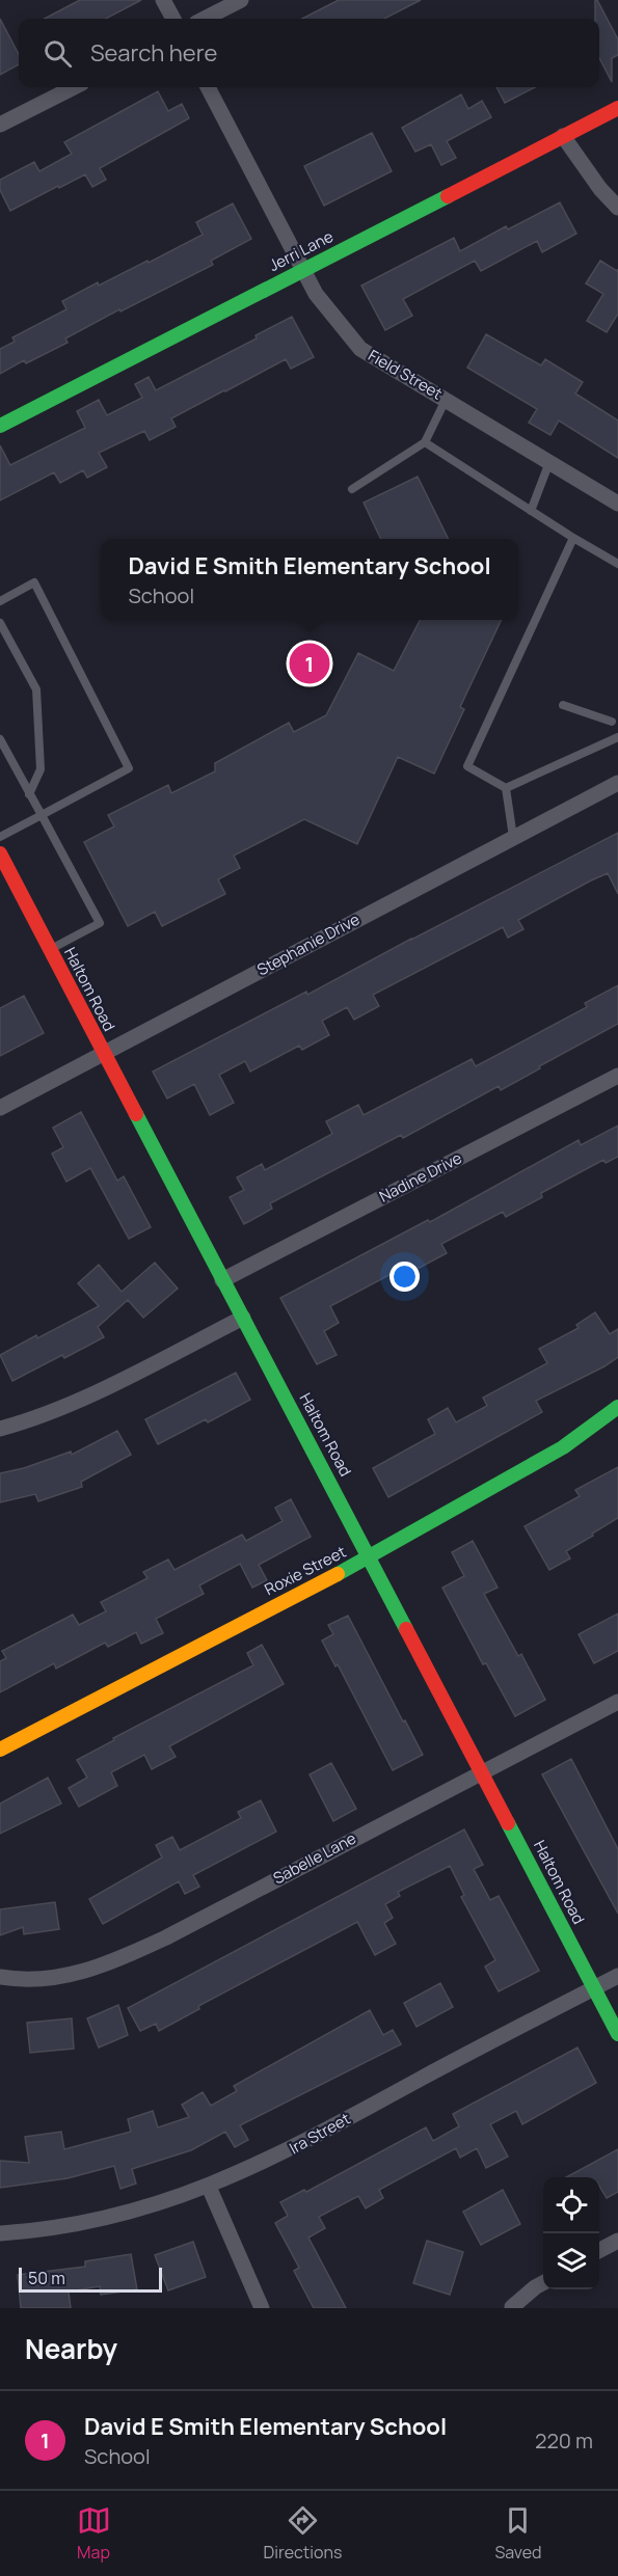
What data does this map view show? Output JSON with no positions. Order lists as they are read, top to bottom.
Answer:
{
  "streets": {
    "street": [
      "Jerri Lane",
      "Field Street",
      "Stephanie Drive",
      "Haltom Road",
      "Nadine Drive",
      "Roxie Street",
      "Sabelle Lane",
      "Ira Street"
    ]
  },
  "crossings": [
    ["Jerri Lane", "Field Street"],
    ["Stephanie Drive", "Haltom Road"],
    ["Haltom Road", "Nadine Drive"],
    ["Haltom Road", "Roxie Street"],
    ["Haltom Road", "Sabelle Lane"],
    ["Haltom Road", "Ira Street"]
  ],
  "scale_bar": "50 m",
  "page": {
    "search": "Search here",
    "popup": ["David E Smith Elementary School", "School"],
    "pins": "1",
    "scale": "50 m",
    "heading": "Nearby",
    "list": [
      {
        "mark": "1",
        "name": "David E Smith Elementary School",
        "note": "School",
        "value": "220 m"
      }
    ],
    "nav": ["Map", "Directions", "Saved"]
  }
}
